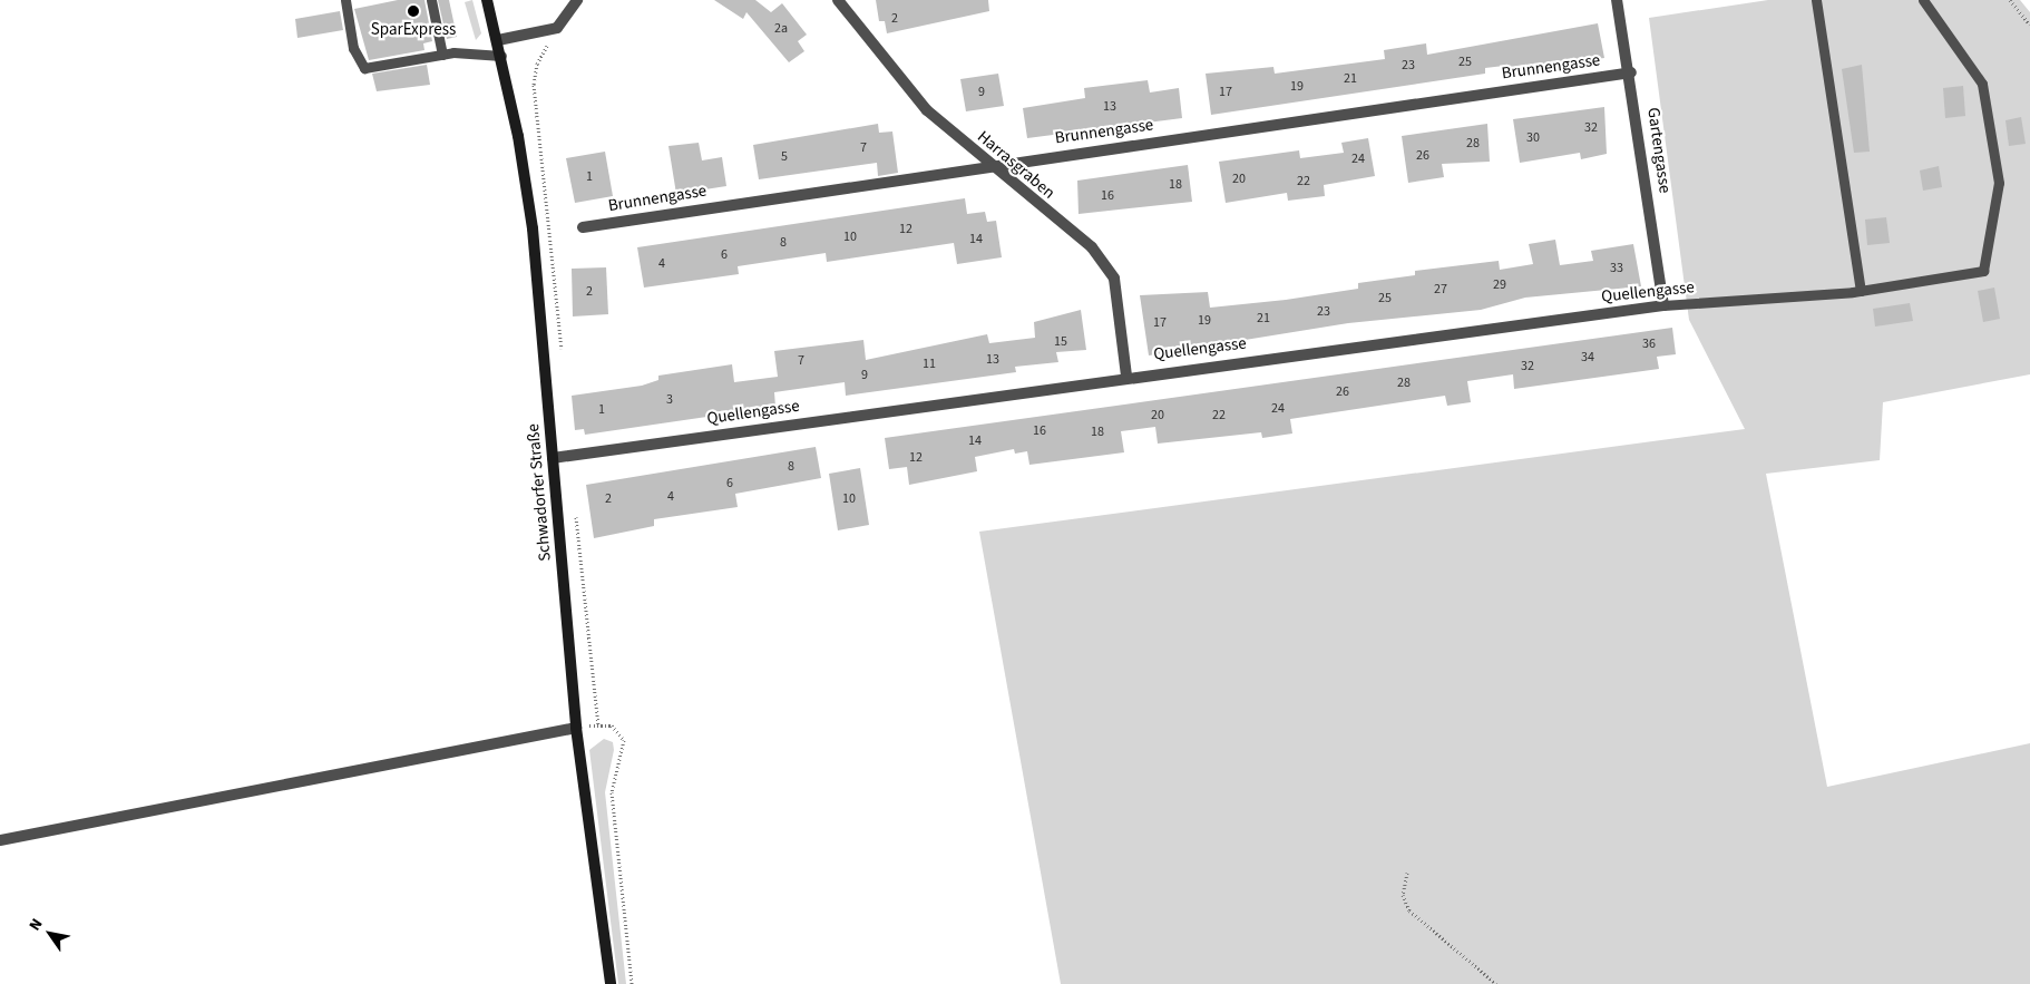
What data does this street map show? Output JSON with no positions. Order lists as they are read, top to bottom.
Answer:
{
  "streets": {
    "main road": ["Schwadorfer Straße"],
    "street": [
      "Brunnengasse",
      "Gartengasse",
      "Harrasgraben",
      "Quellengasse"
    ]
  },
  "crossings": [
    ["Brunnengasse", "Gartengasse"],
    ["Brunnengasse", "Harrasgraben"],
    ["Gartengasse", "Quellengasse"],
    ["Harrasgraben", "Quellengasse"],
    ["Quellengasse", "Schwadorfer Straße"]
  ],
  "places": ["SparExpress"],
  "house_numbers": [
    "2",
    "2a",
    "25",
    "23",
    "21",
    "19",
    "9",
    "17",
    "13",
    "32",
    "30",
    "28",
    "7",
    "26",
    "5",
    "24",
    "1",
    "20",
    "22",
    "18",
    "16",
    "12",
    "10",
    "14",
    "8",
    "6",
    "4",
    "33",
    "29",
    "27",
    "2",
    "25",
    "23",
    "21",
    "19",
    "17",
    "15",
    "36",
    "34",
    "13",
    "7",
    "11",
    "32",
    "9",
    "28",
    "26",
    "3",
    "24",
    "1",
    "20",
    "22",
    "16",
    "18",
    "14",
    "12",
    "8",
    "6",
    "4",
    "2",
    "10"
  ],
  "north": "top left"
}
